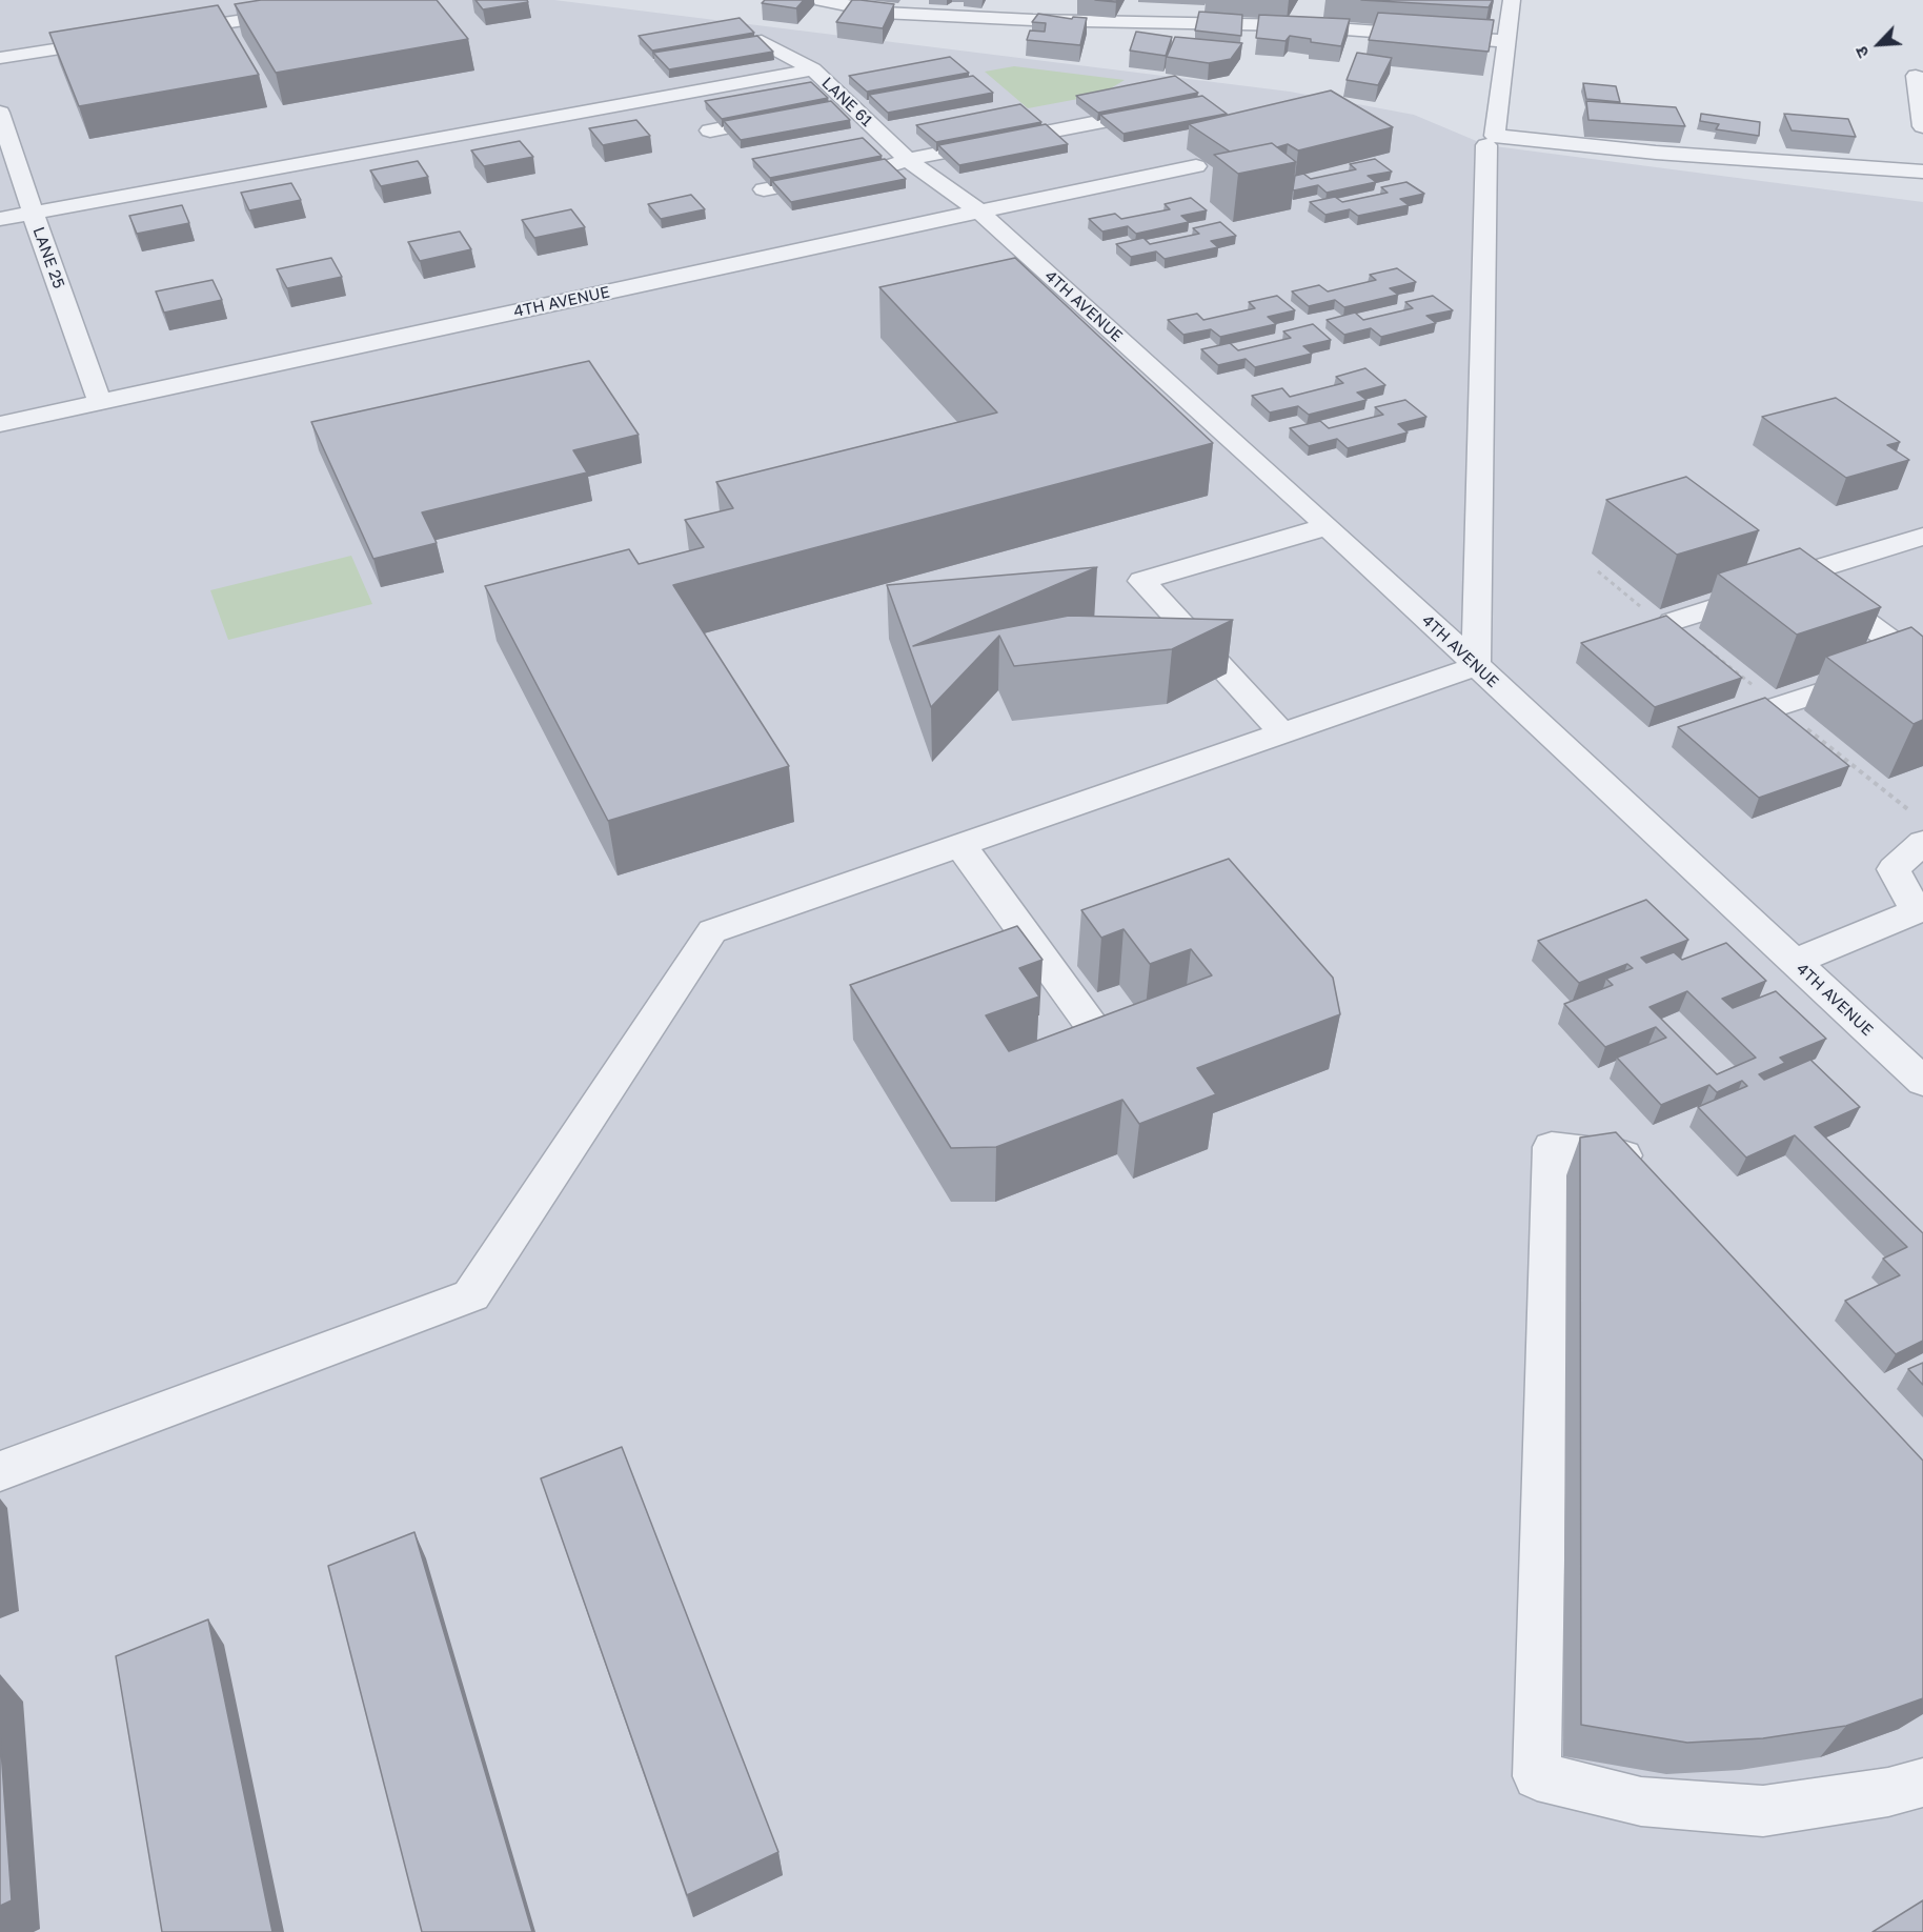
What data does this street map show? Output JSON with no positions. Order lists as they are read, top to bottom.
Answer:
{
  "streets": {
    "street": ["LANE 61", "LANE 25", "4TH AVENUE"]
  },
  "crossings": [
    ["LANE 61", "LANE 25"],
    ["LANE 61", "4TH AVENUE"],
    ["LANE 25", "4TH AVENUE"]
  ],
  "north": "bottom left"
}
